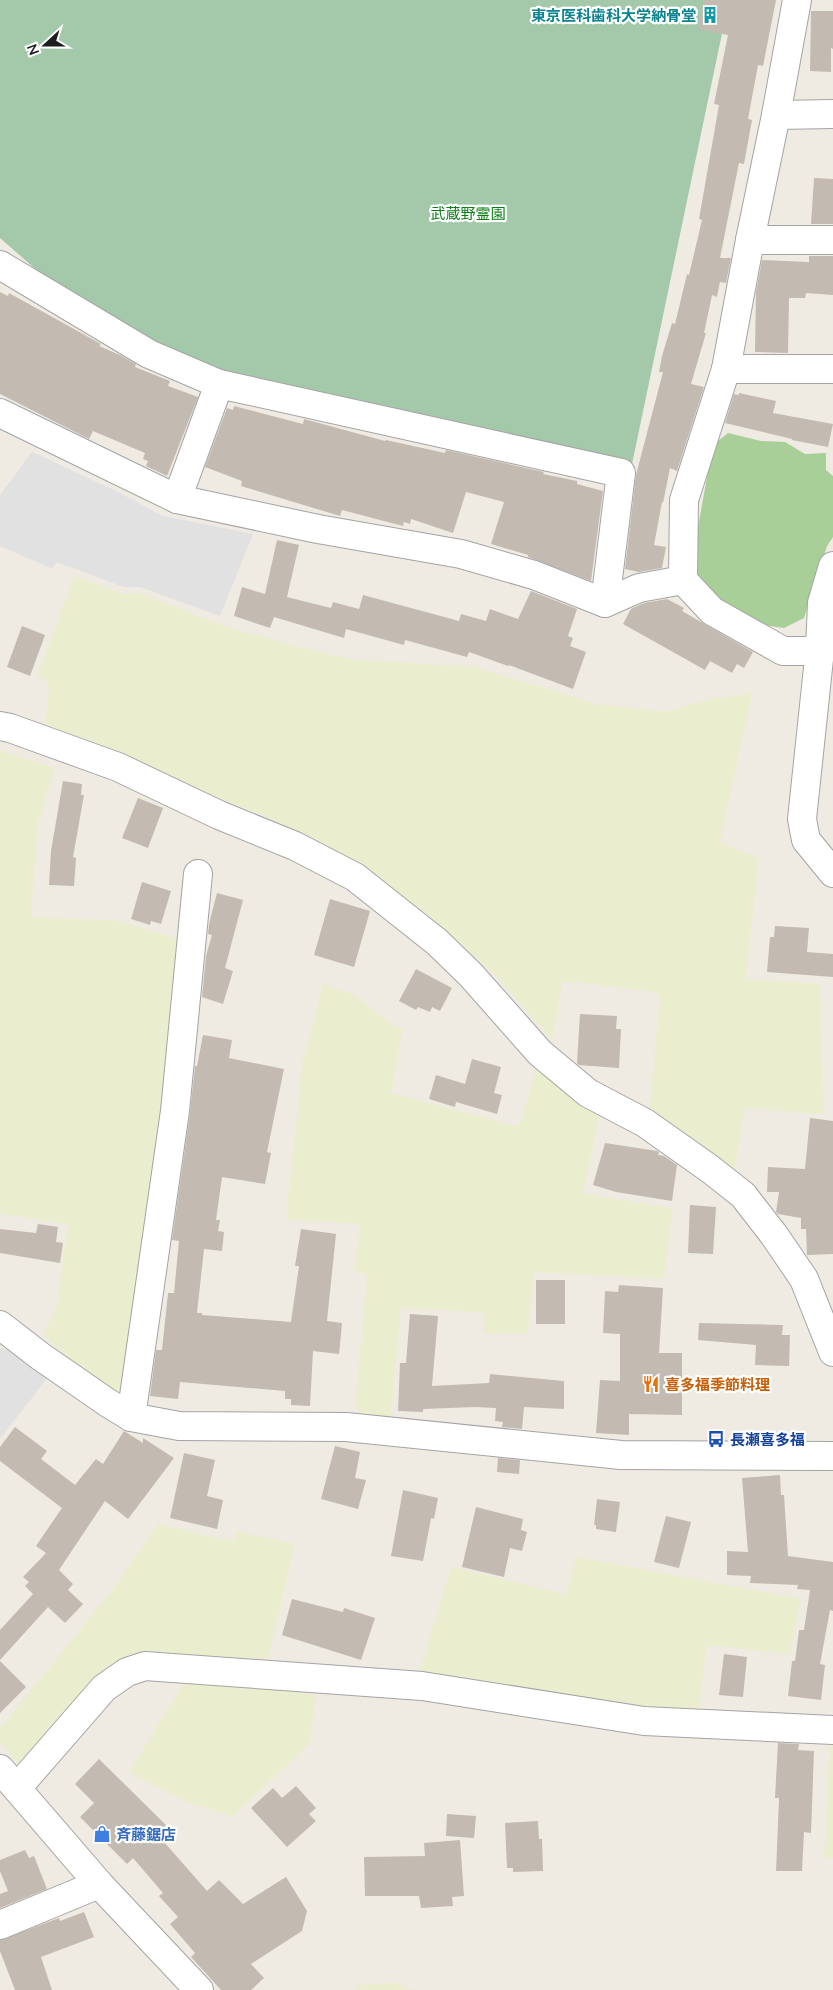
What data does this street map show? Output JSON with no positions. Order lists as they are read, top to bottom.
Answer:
{
  "parks": ["武蔵野霊園"],
  "places": {
    "building": ["東京医科歯科大学納骨堂"],
    "restaurant": ["喜多福季節料理"],
    "bus stop": ["長瀬喜多福"],
    "shop": ["斉藤鋸店"]
  },
  "north": "left"
}
